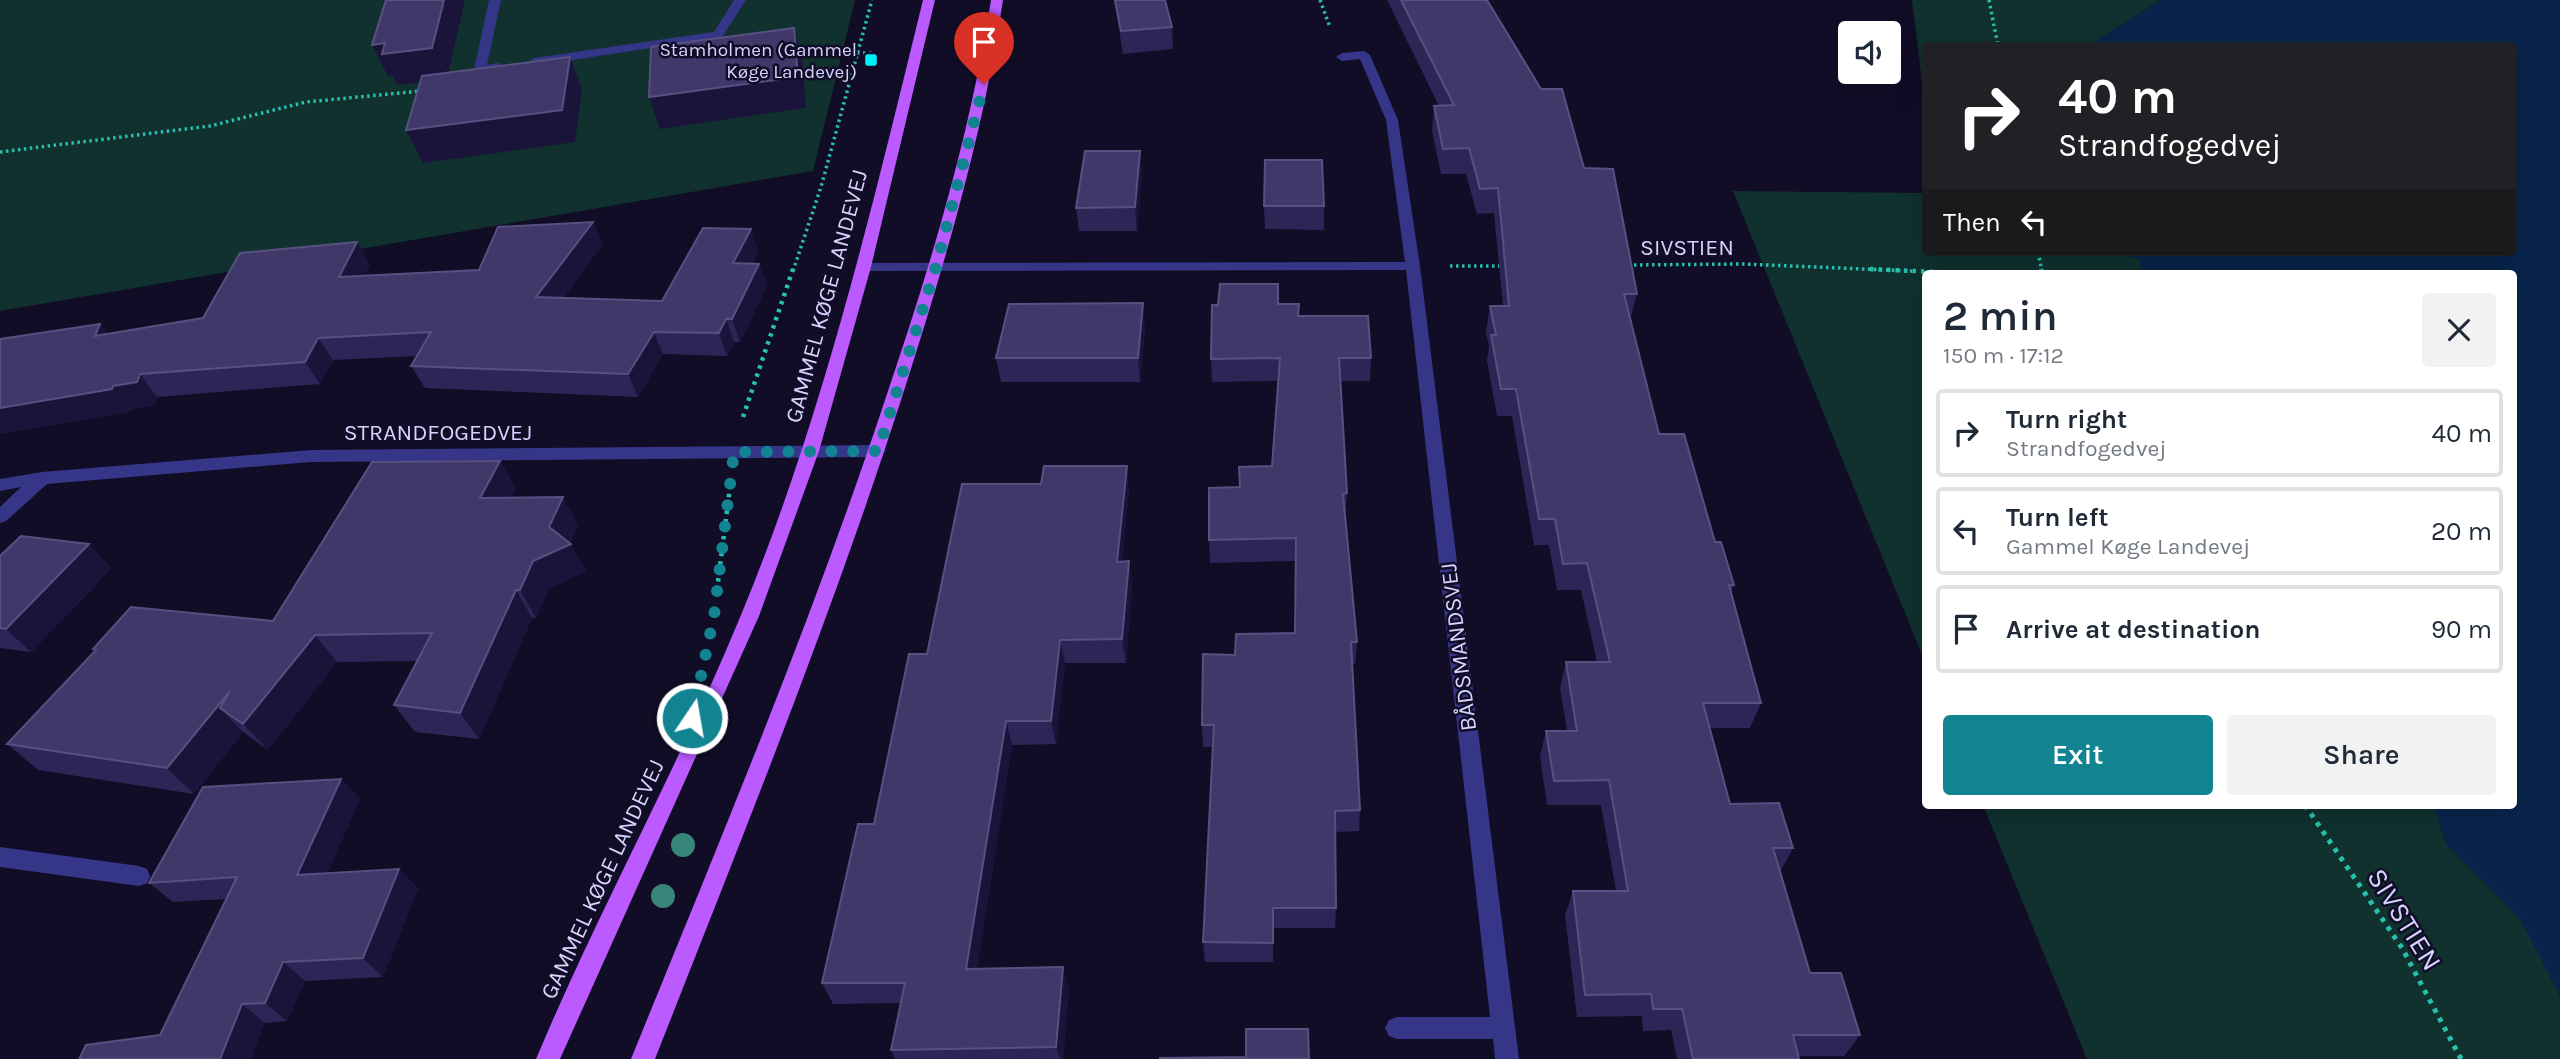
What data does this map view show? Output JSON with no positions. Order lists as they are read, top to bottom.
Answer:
{
  "streets": {
    "main road": ["GAMMEL KØGE LANDEVEJ"],
    "street": ["STRANDFOGEDVEJ", "BÅDSMANDSVEJ"],
    "path": ["SIVSTIEN"]
  },
  "crossings": [
    ["GAMMEL KØGE LANDEVEJ", "STRANDFOGEDVEJ"]
  ],
  "places": {
    "transit": ["Stamholmen (Gammel Køge Landevej)"]
  },
  "page": {
    "turn": ["40 m", "Strandfogedvej"],
    "then": "Then",
    "heading": ["2 min", "150 m · 17:12"],
    "list": [
      {
        "name": "Turn right",
        "note": "Strandfogedvej",
        "value": "40 m"
      },
      {
        "name": "Turn left",
        "note": "Gammel Køge Landevej",
        "value": "20 m"
      },
      {
        "name": "Arrive at destination",
        "value": "90 m"
      }
    ],
    "buttons": ["Exit", "Share"]
  }
}
